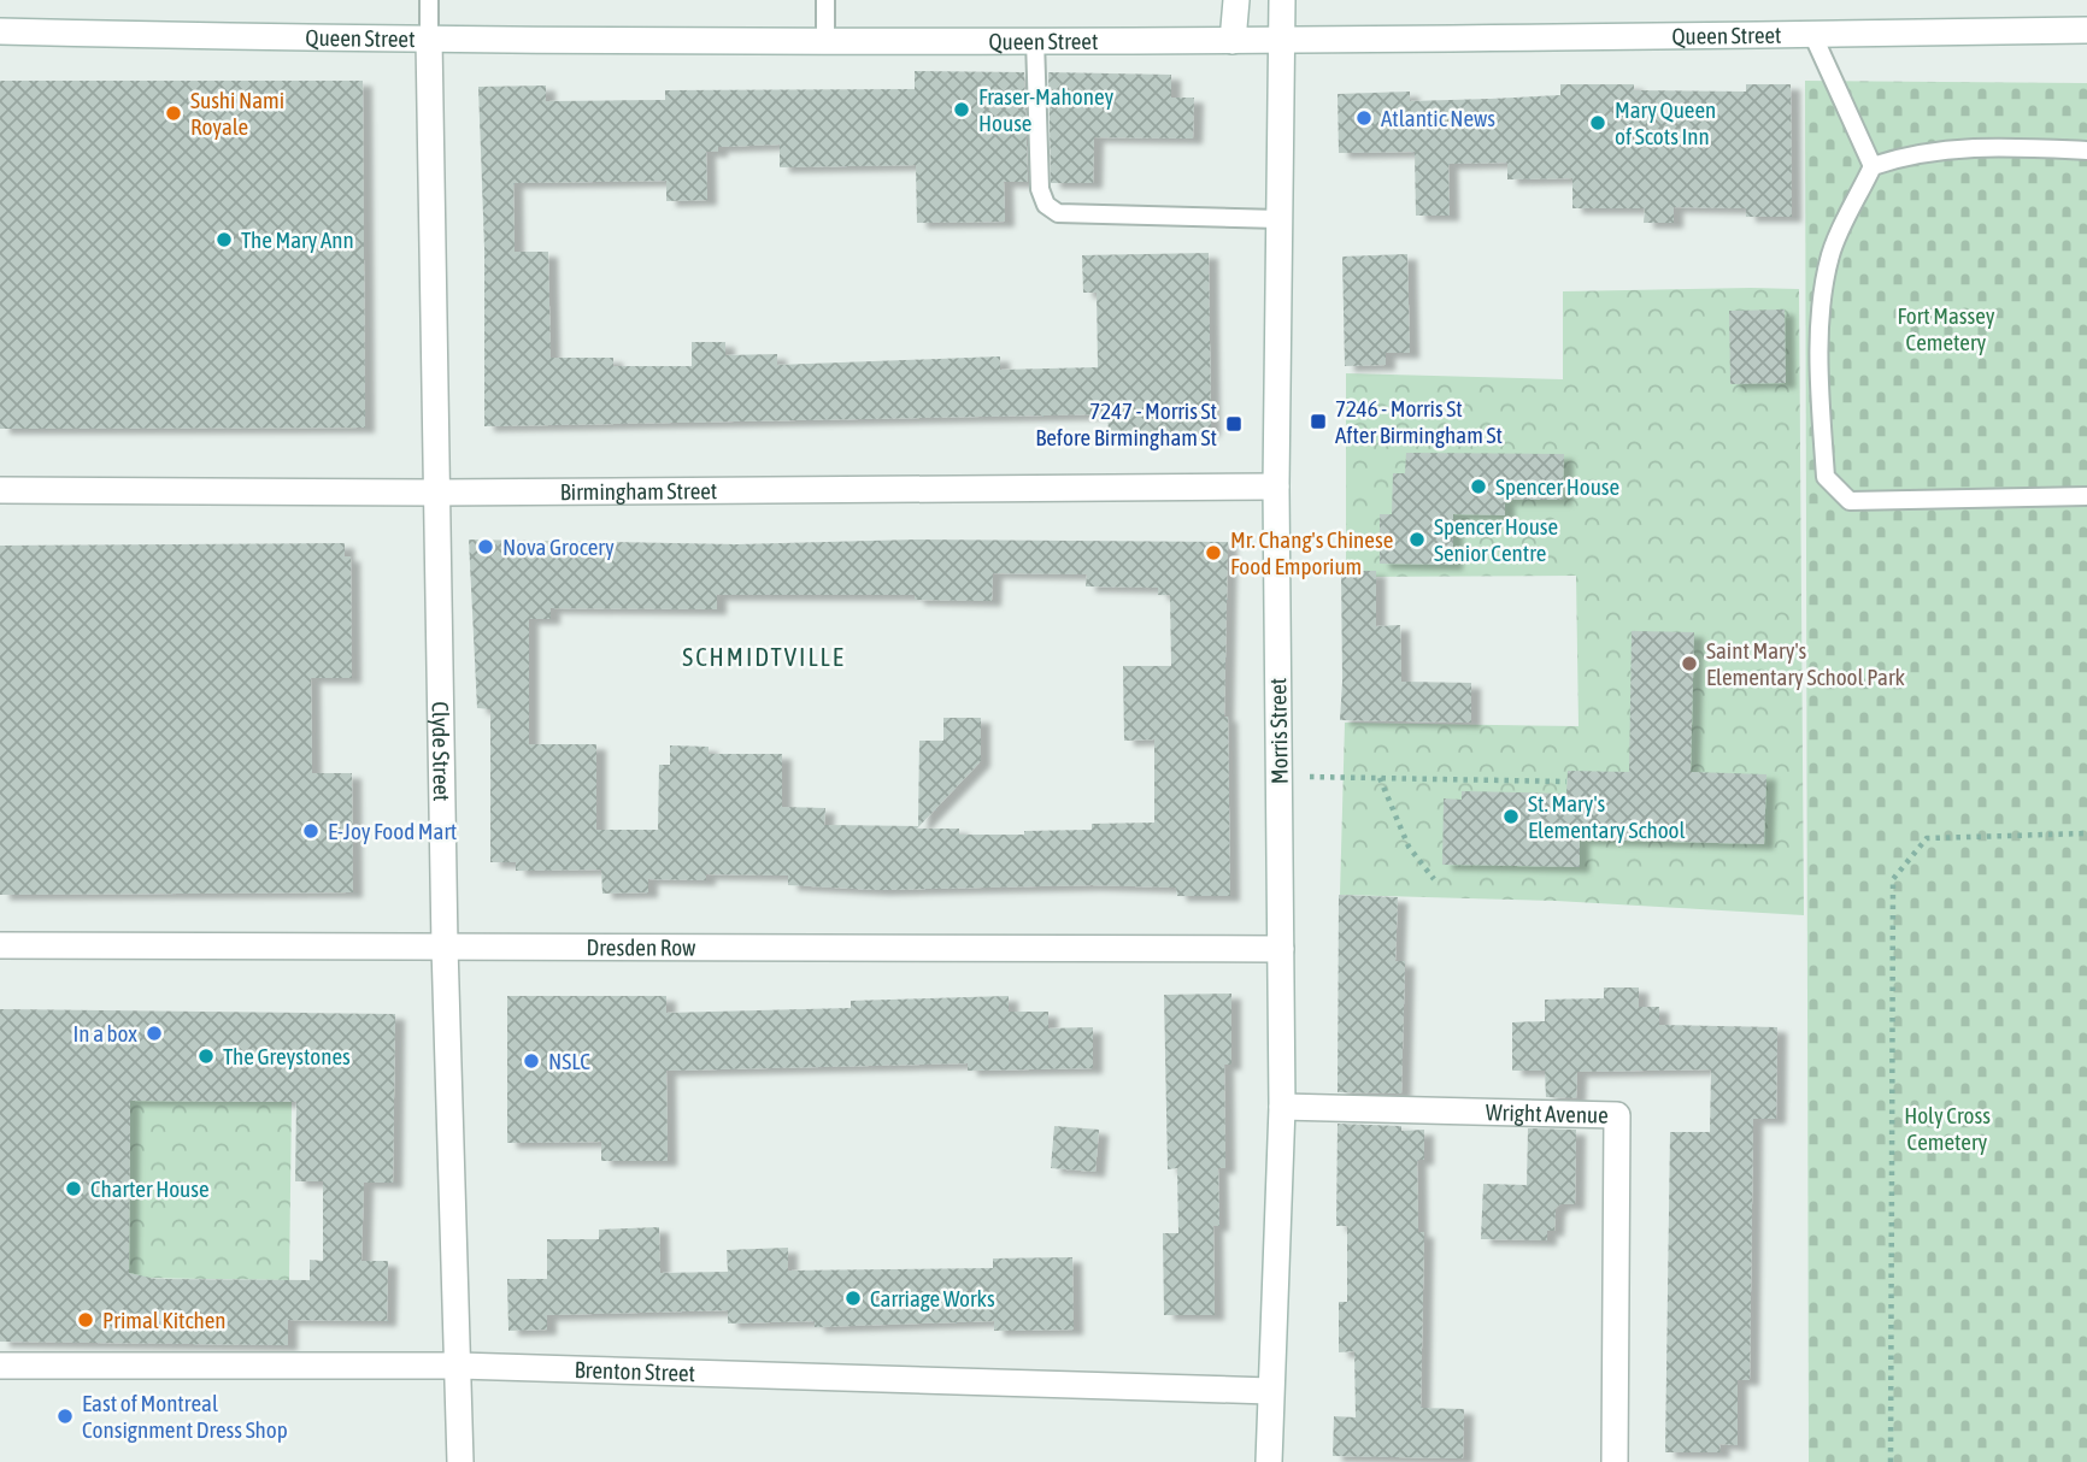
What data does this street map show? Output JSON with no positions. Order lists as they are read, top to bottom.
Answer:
{
  "streets": {
    "street": [
      "Queen Street",
      "Birmingham Street",
      "Morris Street",
      "Clyde Street",
      "Dresden Row",
      "Wright Avenue",
      "Brenton Street"
    ]
  },
  "crossings": [
    ["Queen Street", "Morris Street"],
    ["Queen Street", "Clyde Street"],
    ["Birmingham Street", "Morris Street"],
    ["Birmingham Street", "Clyde Street"],
    ["Morris Street", "Dresden Row"],
    ["Morris Street", "Wright Avenue"],
    ["Morris Street", "Brenton Street"],
    ["Clyde Street", "Dresden Row"],
    ["Clyde Street", "Brenton Street"]
  ],
  "districts": ["SCHMIDTVILLE"],
  "parks": ["Fort Massey Cemetery", "Holy Cross Cemetery"],
  "places": {
    "other": [
      "Fraser-Mahoney House",
      "Sushi Nami Royale",
      "Atlantic News",
      "Mary Queen of Scots Inn",
      "The Mary Ann",
      "Spencer House",
      "Spencer House Senior Centre",
      "Nova Grocery",
      "Mr. Chang's Chinese Food Emporium",
      "Saint Mary's Elementary School Park",
      "St. Mary's Elementary School",
      "E-Joy Food Mart",
      "In a box",
      "The Greystones",
      "NSLC",
      "Charter House",
      "Carriage Works",
      "Primal Kitchen",
      "East of Montreal Consignment Dress Shop"
    ],
    "transit": ["7246 - Morris St After Birmingham St", "7247 - Morris St Before Birmingham St"]
  }
}
